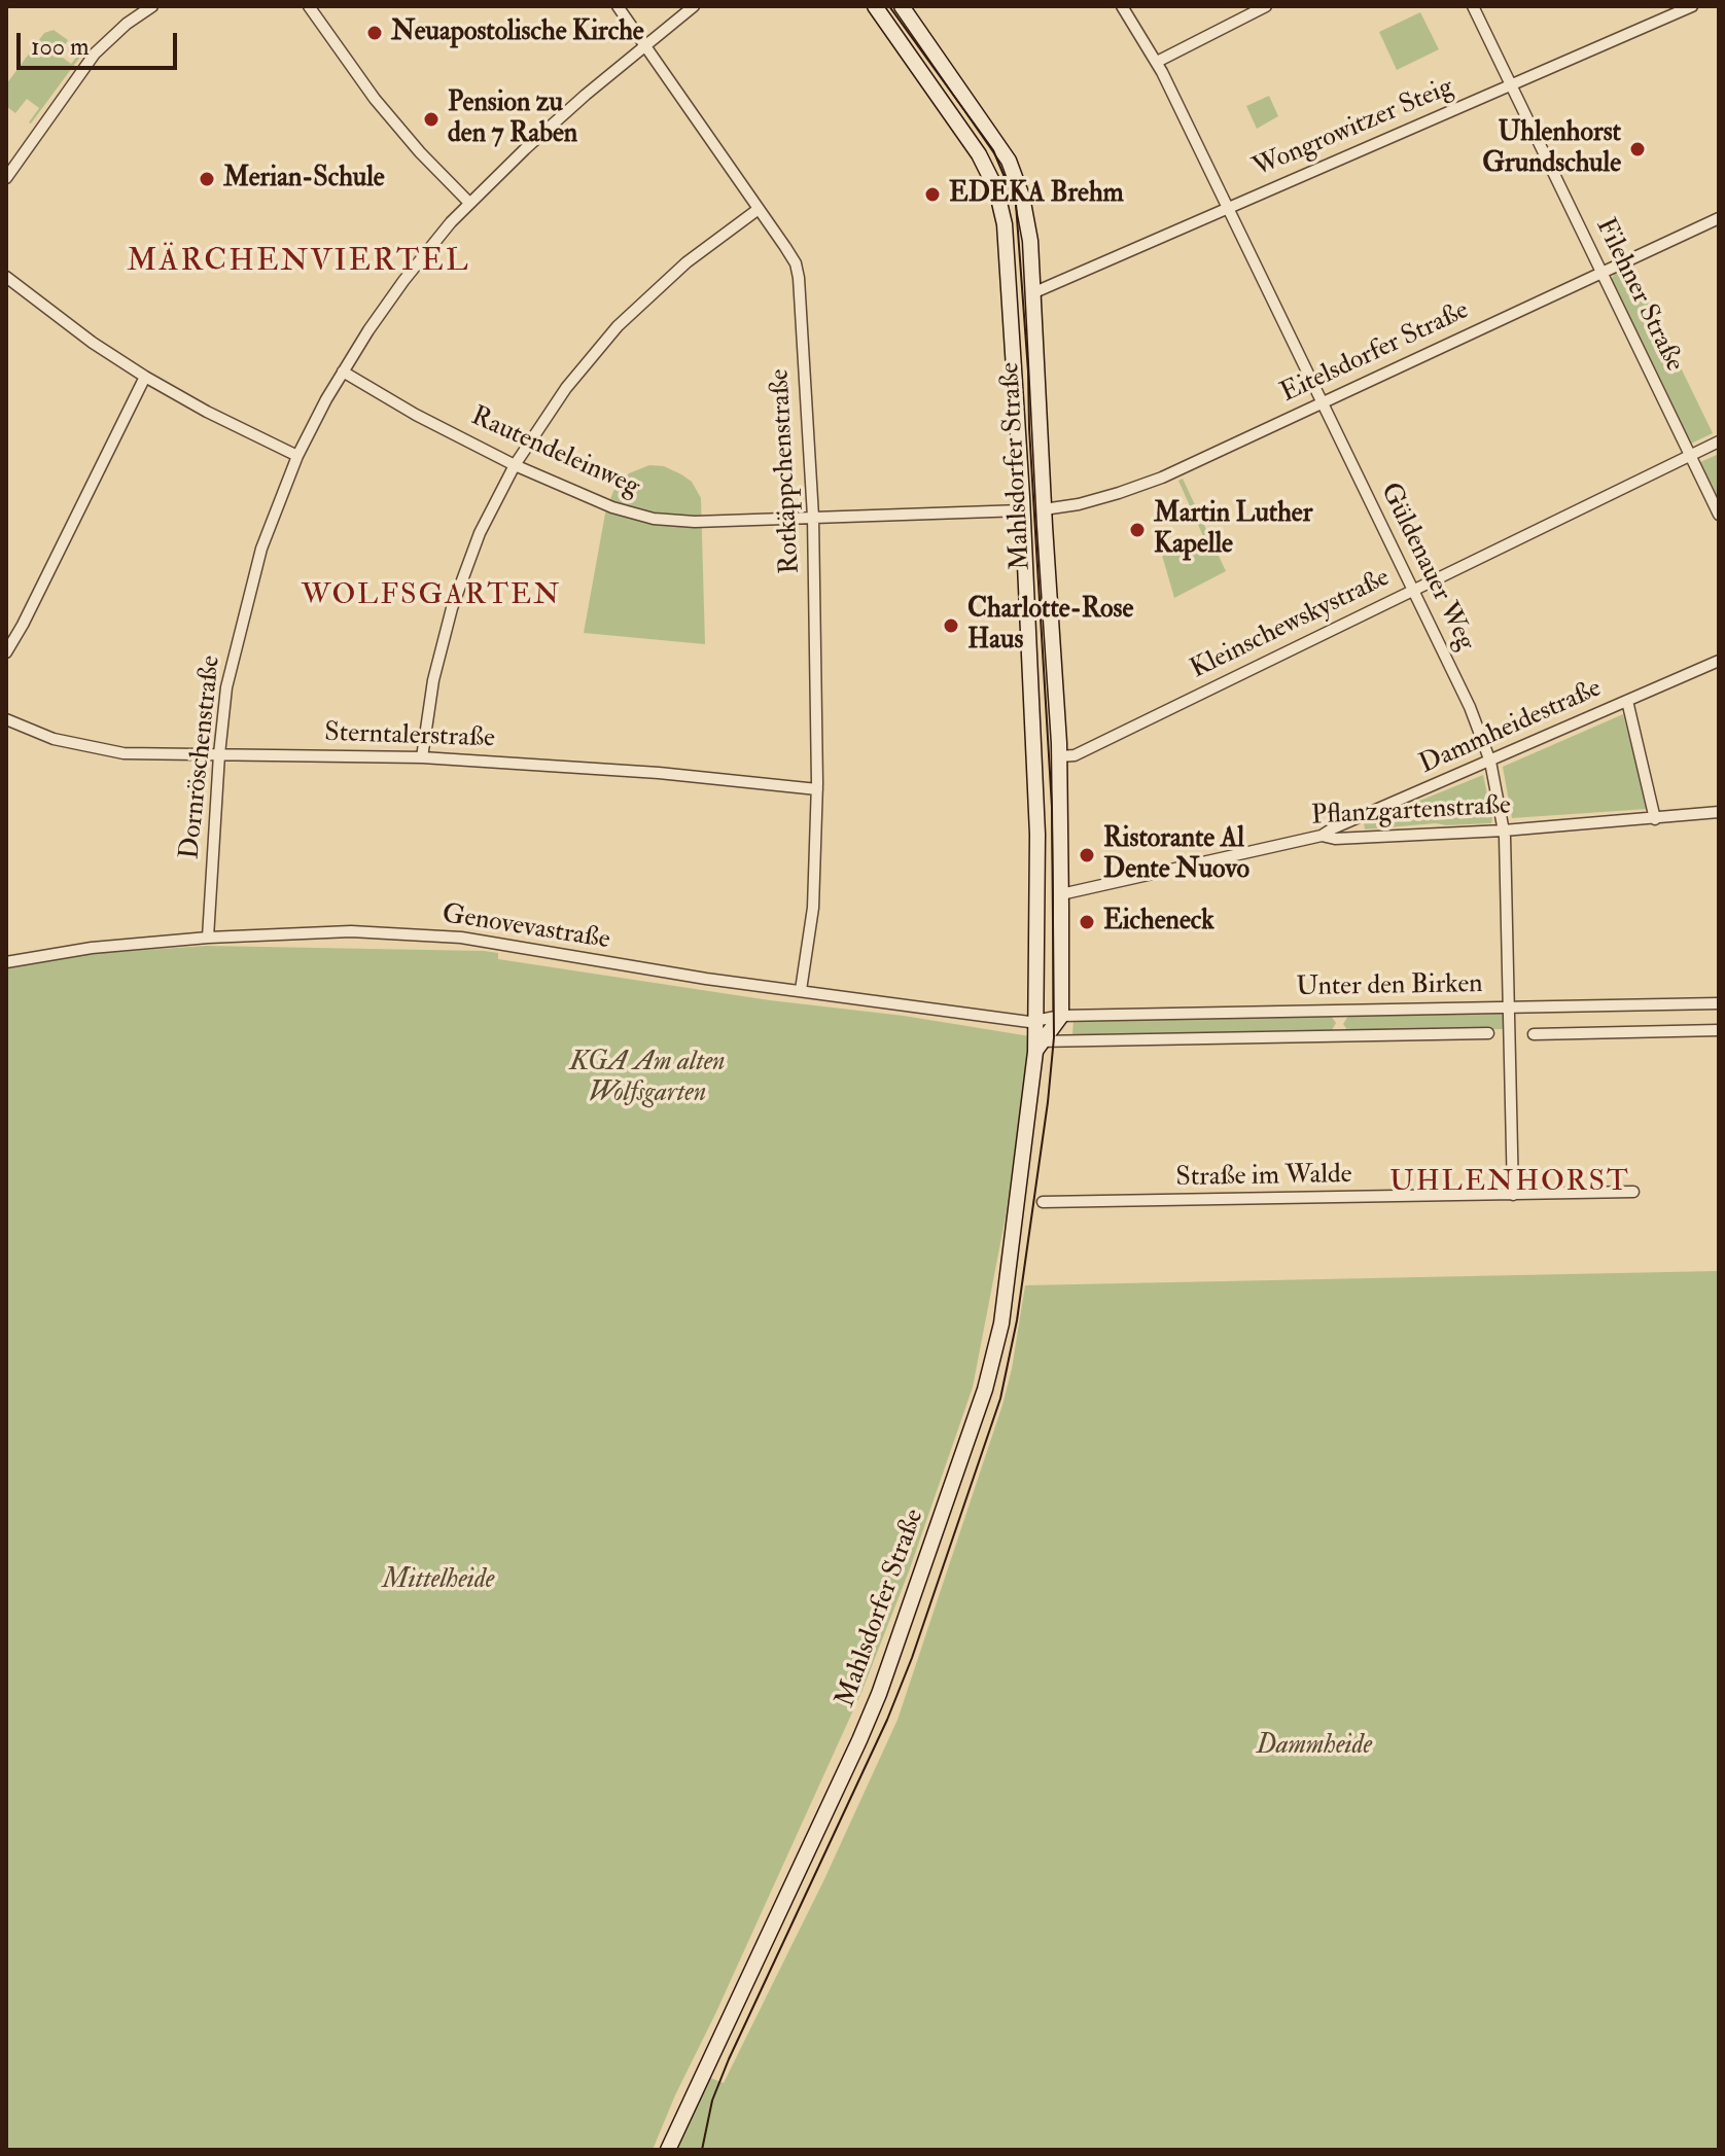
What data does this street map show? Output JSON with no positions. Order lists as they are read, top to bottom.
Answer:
{
  "streets": {
    "main road": ["Mahlsdorfer Straße"],
    "street": [
      "Wongrowitzer Steig",
      "Filehner Straße",
      "Eitelsdorfer Straße",
      "Rautendeleinweg",
      "Rotkäppchenstraße",
      "Güldenauer Weg",
      "Kleinschewskystraße",
      "Dammheidestraße",
      "Sterntalerstraße",
      "Dornröschenstraße",
      "Pflanzgartenstraße",
      "Genovevastraße",
      "Unter den Birken",
      "Straße im Walde"
    ]
  },
  "crossings": [
    ["Wongrowitzer Steig", "Filehner Straße"],
    ["Wongrowitzer Steig", "Mahlsdorfer Straße"],
    ["Wongrowitzer Steig", "Güldenauer Weg"],
    ["Filehner Straße", "Eitelsdorfer Straße"],
    ["Filehner Straße", "Kleinschewskystraße"],
    ["Eitelsdorfer Straße", "Mahlsdorfer Straße"],
    ["Eitelsdorfer Straße", "Güldenauer Weg"],
    ["Rautendeleinweg", "Mahlsdorfer Straße"],
    ["Rautendeleinweg", "Rotkäppchenstraße"],
    ["Rautendeleinweg", "Dornröschenstraße"],
    ["Mahlsdorfer Straße", "Kleinschewskystraße"],
    ["Mahlsdorfer Straße", "Pflanzgartenstraße"],
    ["Mahlsdorfer Straße", "Genovevastraße"],
    ["Mahlsdorfer Straße", "Unter den Birken"],
    ["Rotkäppchenstraße", "Sterntalerstraße"],
    ["Rotkäppchenstraße", "Dornröschenstraße"],
    ["Rotkäppchenstraße", "Genovevastraße"],
    ["Güldenauer Weg", "Kleinschewskystraße"],
    ["Güldenauer Weg", "Dammheidestraße"],
    ["Güldenauer Weg", "Pflanzgartenstraße"],
    ["Güldenauer Weg", "Unter den Birken"],
    ["Güldenauer Weg", "Straße im Walde"],
    ["Dammheidestraße", "Pflanzgartenstraße"],
    ["Sterntalerstraße", "Dornröschenstraße"],
    ["Dornröschenstraße", "Genovevastraße"],
    ["Genovevastraße", "Unter den Birken"]
  ],
  "districts": ["MÄRCHENVIERTEL", "WOLFSGARTEN", "UHLENHORST"],
  "parks": ["KGA Am alten Wolfsgarten", "Mittelheide", "Dammheide"],
  "places": [
    "Neuapostolische Kirche",
    "Pension zu den 7 Raben",
    "Uhlenhorst Grundschule",
    "Merian-Schule",
    "EDEKA Brehm",
    "Martin Luther Kapelle",
    "Charlotte-Rose Haus",
    "Ristorante Al Dente Nuovo",
    "Eicheneck"
  ],
  "scale_bar": "100 m"
}
